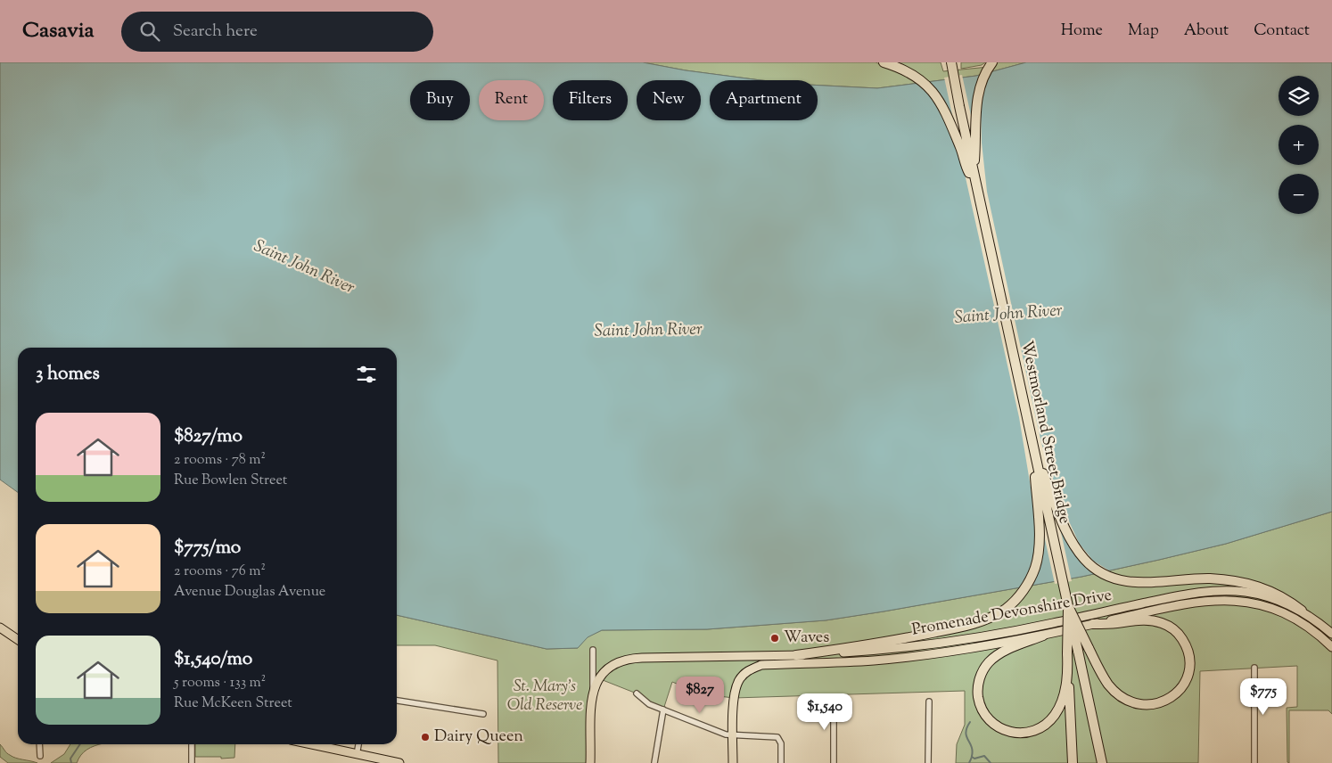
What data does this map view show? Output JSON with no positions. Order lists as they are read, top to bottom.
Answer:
{
  "streets": {
    "highway": ["Westmorland Street Bridge"],
    "main road": ["Promenade Devonshire Drive"]
  },
  "water": ["Saint John River"],
  "parks": ["St. Mary's Old Reserve"],
  "places": ["Waves", "Dairy Queen"],
  "page": {
    "header": "Casavia",
    "search": "Search here",
    "nav": [
      "Home",
      "Map",
      "About",
      "Contact"
    ],
    "map_buttons": ["+", "−"],
    "chip": [
      "Buy",
      "Rent",
      "Filters",
      "New",
      "Apartment"
    ],
    "heading": "3 homes",
    "list": [
      {
        "name": "$827/mo",
        "note": "2 rooms · 78 m² · Rue Bowlen Street"
      },
      {
        "name": "$775/mo",
        "note": "2 rooms · 76 m² · Avenue Douglas Avenue"
      },
      {
        "name": "$1,540/mo",
        "note": "5 rooms · 133 m² · Rue McKeen Street"
      }
    ],
    "price": ["$827", "$775", "$1,540"]
  }
}
